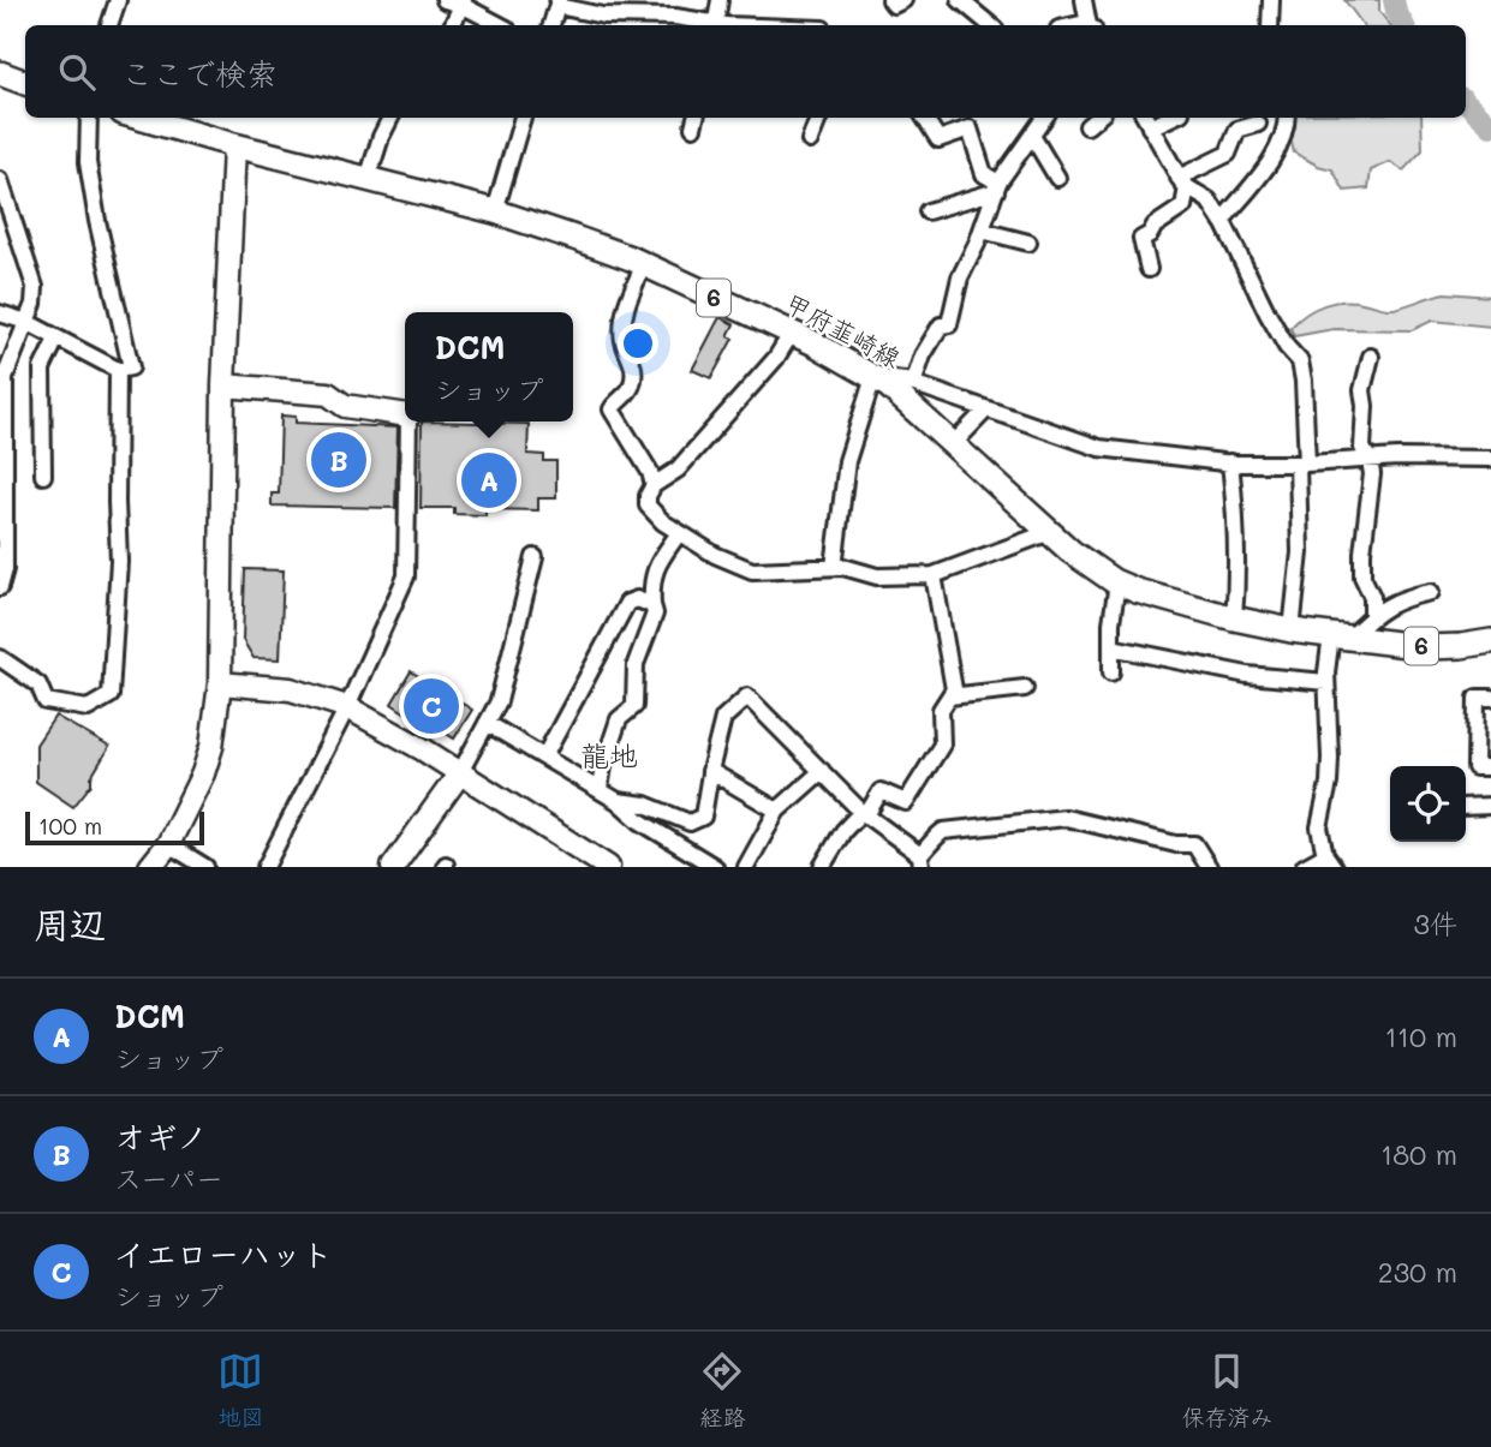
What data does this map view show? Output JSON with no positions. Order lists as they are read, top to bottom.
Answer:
{
  "streets": {
    "main road": ["6", "甲府韮崎線"]
  },
  "districts": ["龍地"],
  "scale_bar": "100 m",
  "page": {
    "search": "ここで検索",
    "popup": ["DCM", "ショップ"],
    "pins": ["B", "A", "C"],
    "scale": "100 m",
    "heading": ["周辺", "3件"],
    "list": [
      {
        "mark": "A",
        "name": "DCM",
        "note": "ショップ",
        "value": "110 m"
      },
      {
        "mark": "B",
        "name": "オギノ",
        "note": "スーパー",
        "value": "180 m"
      },
      {
        "mark": "C",
        "name": "イエローハット",
        "note": "ショップ",
        "value": "230 m"
      }
    ],
    "nav": ["地図", "経路", "保存済み"]
  }
}
